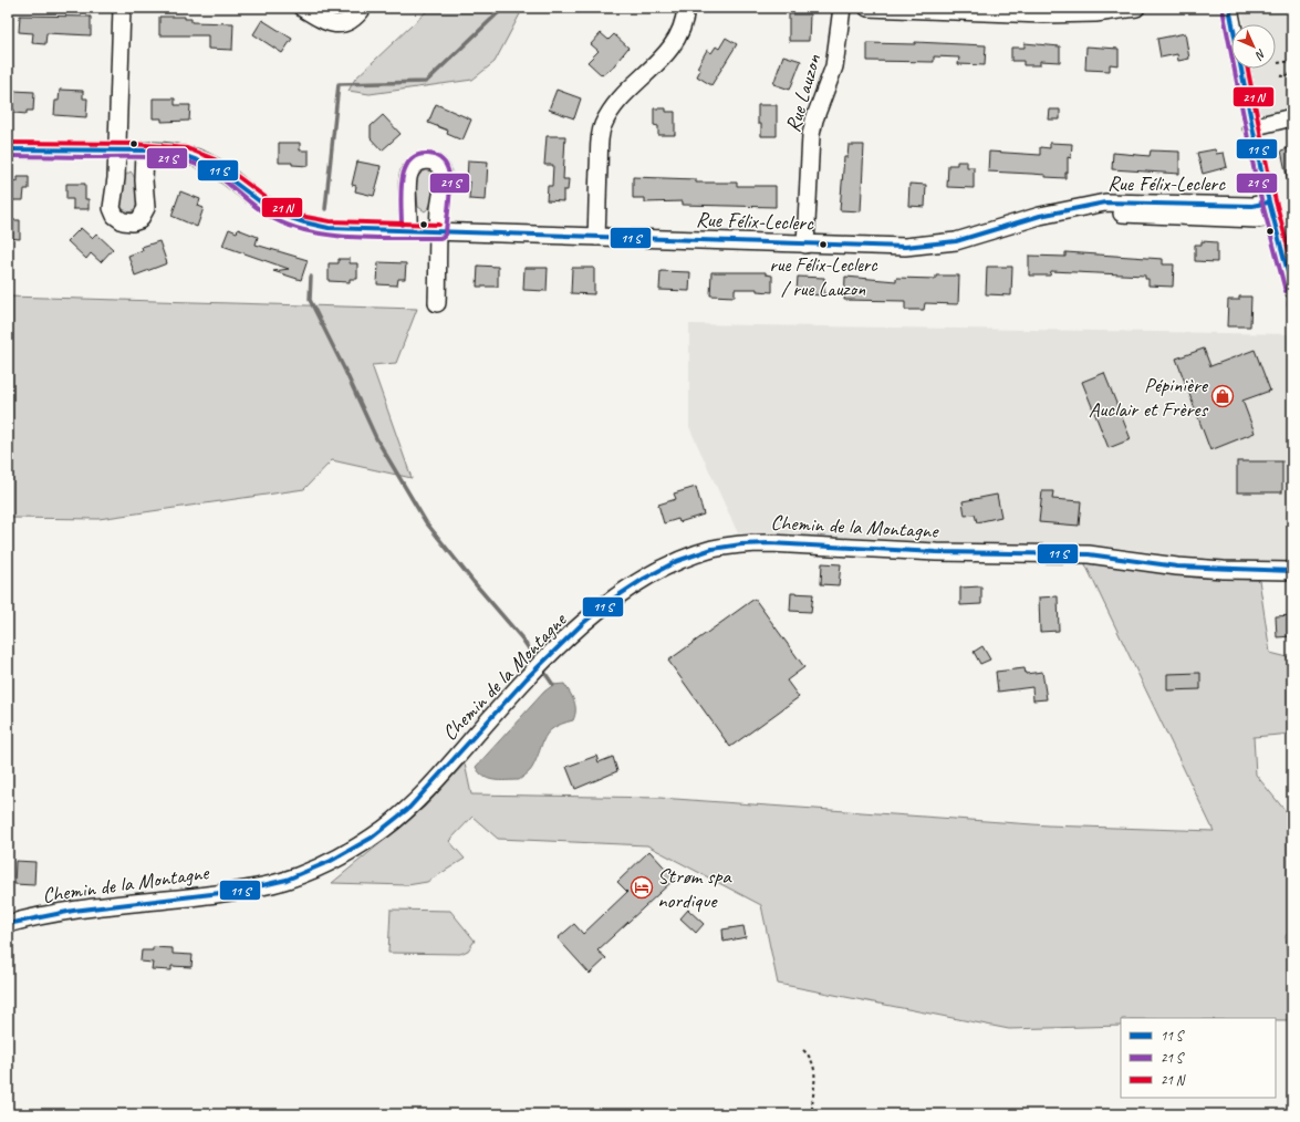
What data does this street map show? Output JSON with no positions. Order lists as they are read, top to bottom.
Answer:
{
  "streets": {
    "street": ["Rue Lauzon", "Rue Félix-Leclerc", "Chemin de la Montagne"]
  },
  "crossings": [
    ["Rue Lauzon", "Rue Félix-Leclerc"]
  ],
  "places": {
    "other": ["rue Félix-Leclerc / rue Lauzon"],
    "shop": ["Pépinière Auclair et Frères"],
    "hotel": ["Strøm spa nordique"]
  },
  "legend": ["11 S", "21 S", "21 N"],
  "north": "bottom right"
}
